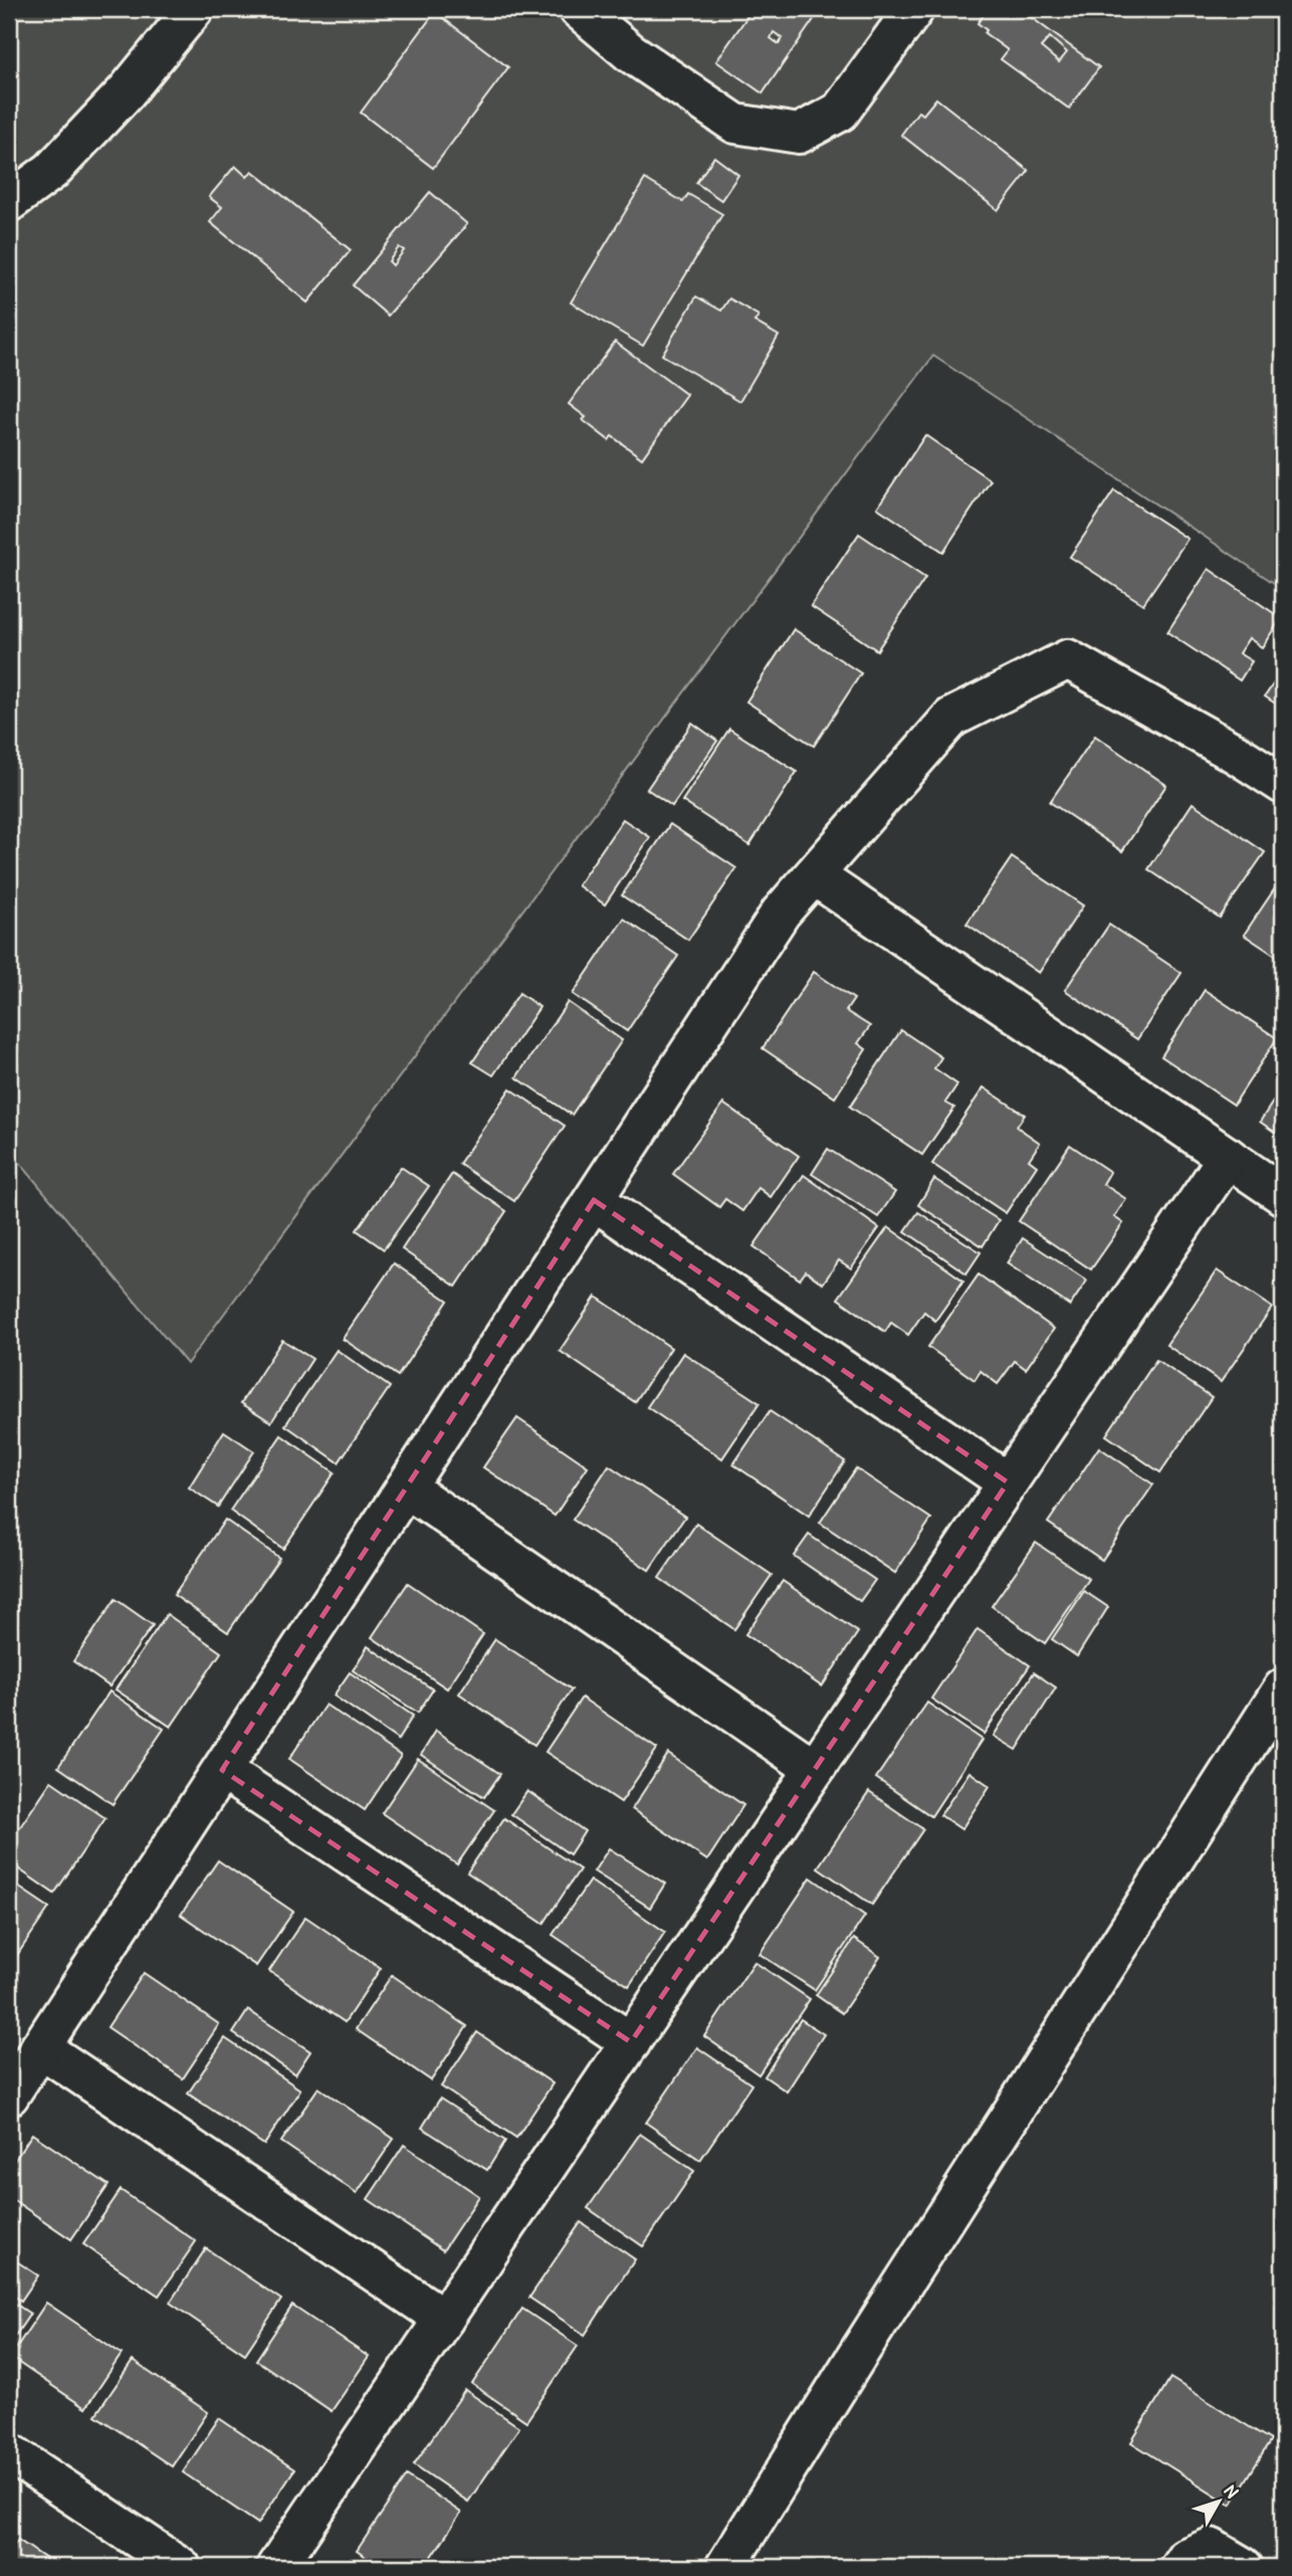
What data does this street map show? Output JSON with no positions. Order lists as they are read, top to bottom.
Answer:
{
  "north": "top right"
}
